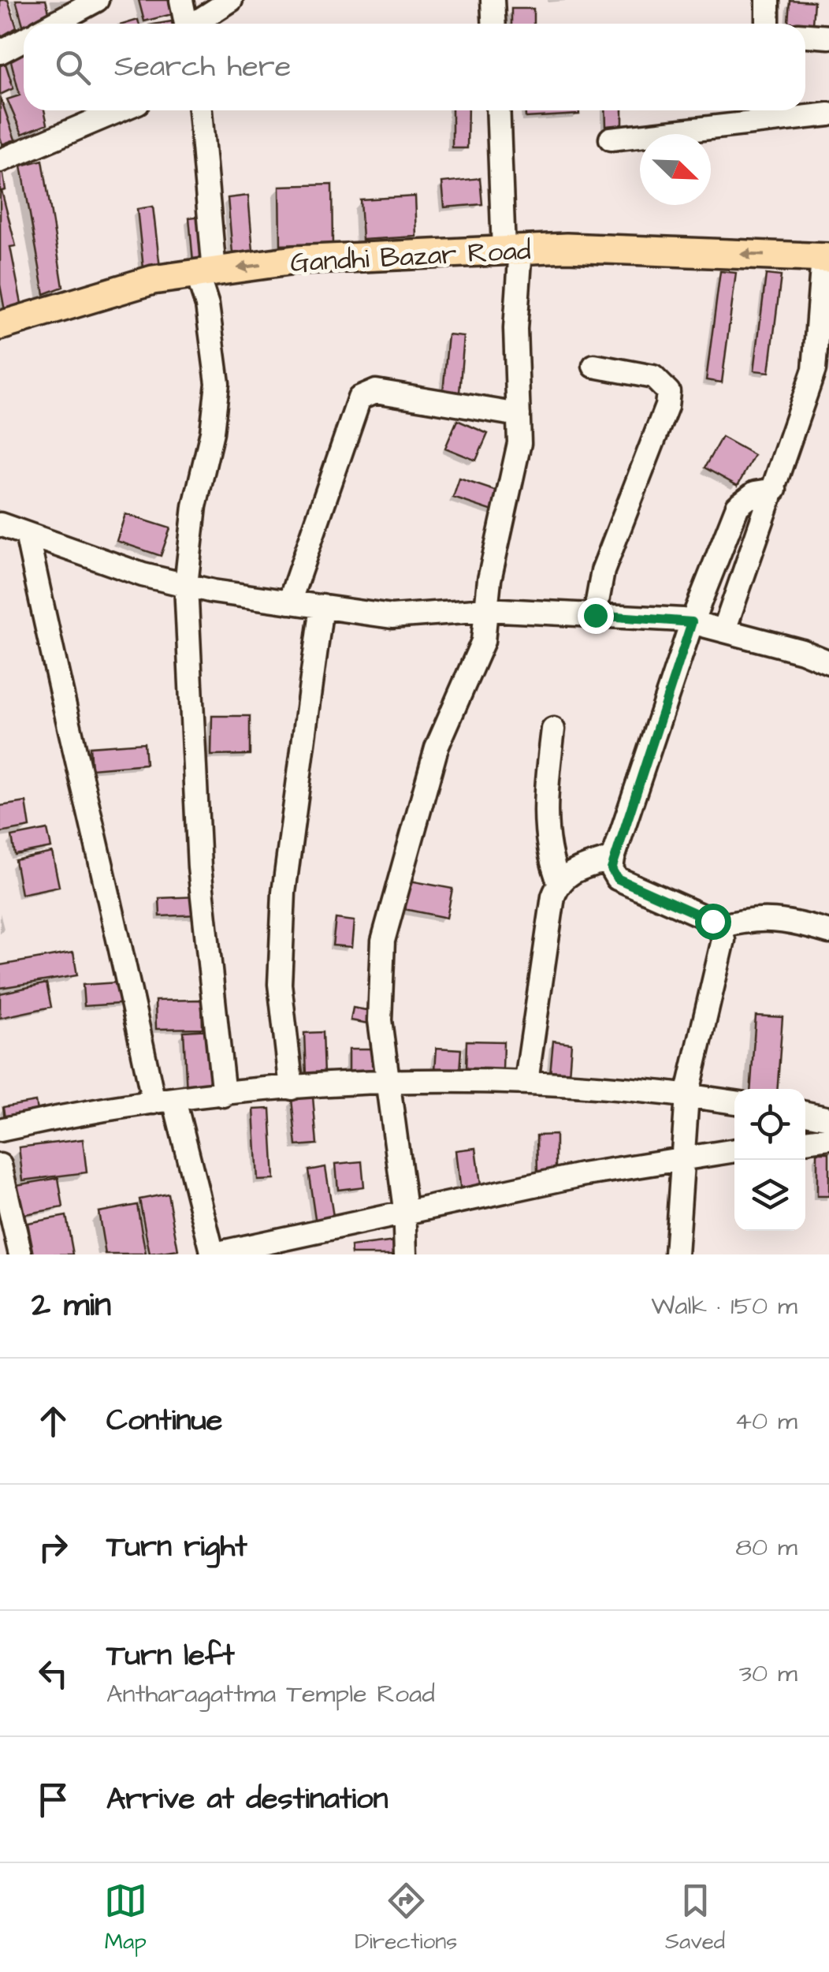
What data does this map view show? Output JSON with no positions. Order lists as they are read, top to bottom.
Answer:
{
  "streets": {
    "main road": ["Gandhi Bazar Road"]
  },
  "one_way": ["Gandhi Bazar Road"],
  "north": "bottom right",
  "page": {
    "search": "Search here",
    "heading": ["2 min", "Walk · 150 m"],
    "list": [
      ["Continue", "40 m"],
      ["Turn right", "80 m"],
      ["Turn left", "Antharagattma Temple Road", "30 m"],
      "Arrive at destination"
    ],
    "nav": ["Map", "Directions", "Saved"]
  }
}
